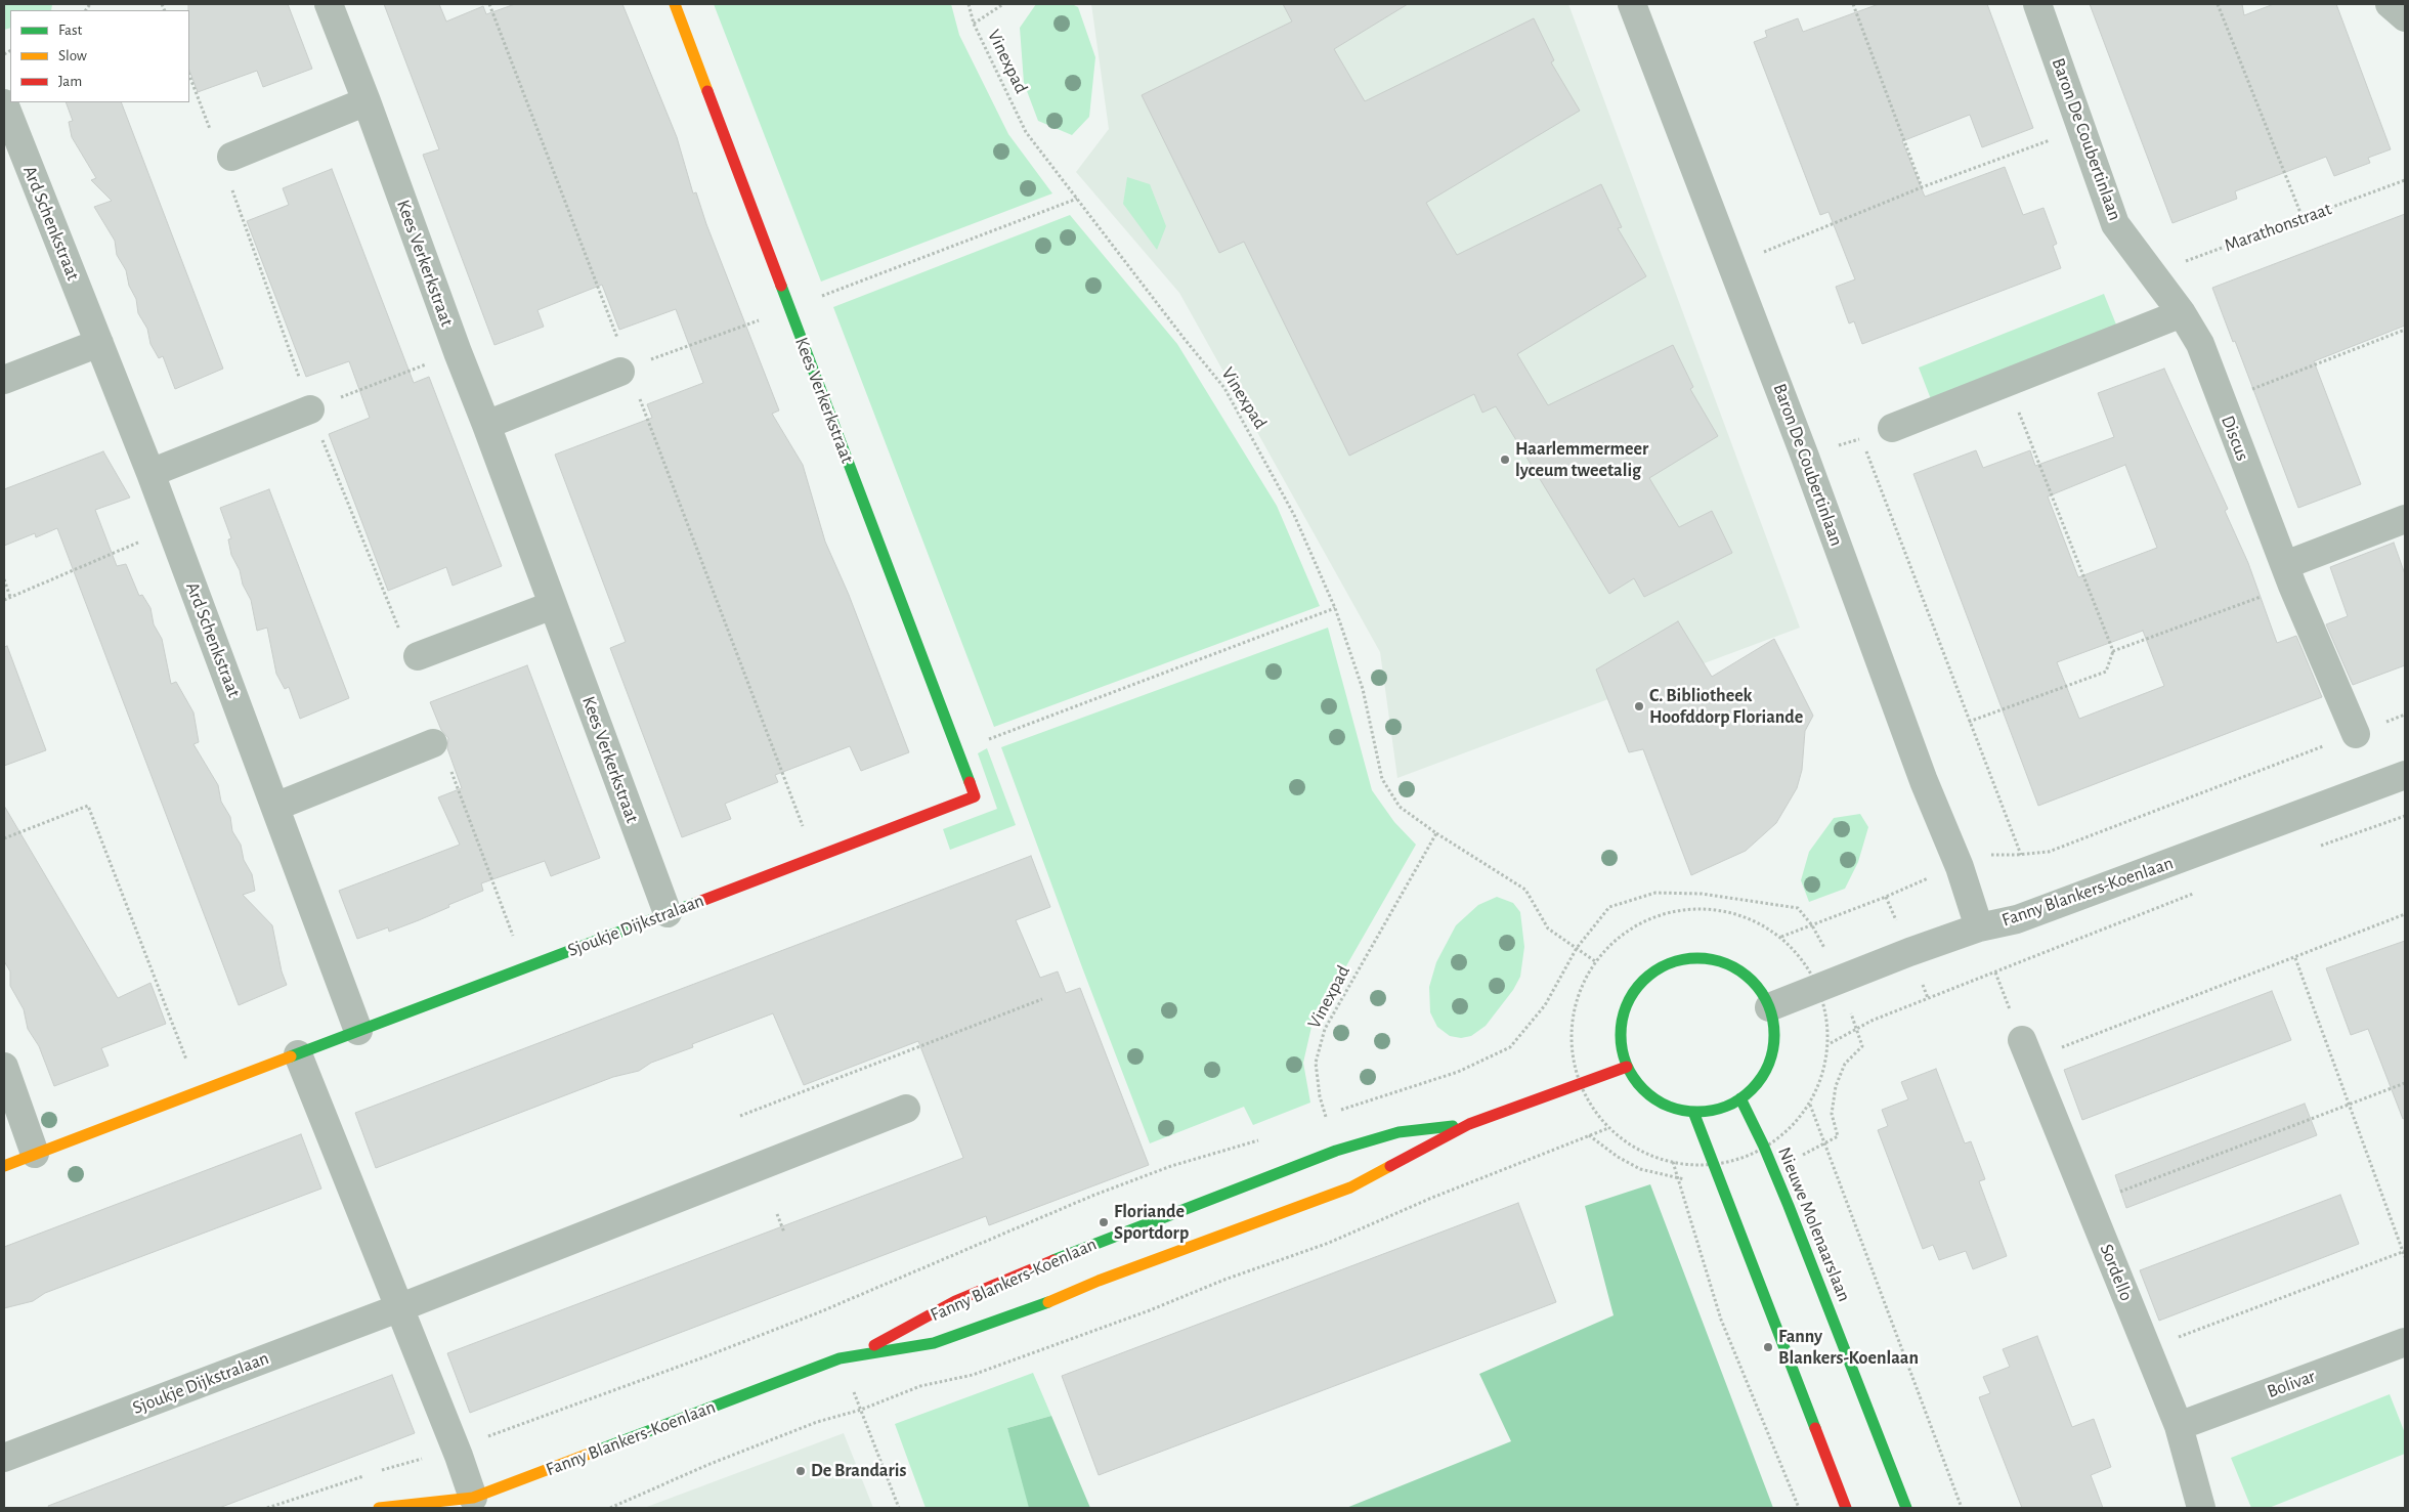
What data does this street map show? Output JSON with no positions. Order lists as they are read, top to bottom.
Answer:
{
  "streets": {
    "street": [
      "Baron De Coubertinlaan",
      "Ard Schenkstraat",
      "Kees Verkerkstraat",
      "Discus",
      "Fanny Blankers-Koenlaan",
      "Sjoukje Dijkstralaan",
      "Nieuwe Molenaarslaan",
      "Sordello",
      "Bolivar"
    ],
    "path": ["Vinexpad", "Marathonstraat"]
  },
  "crossings": [
    ["Vinexpad", "Fanny Blankers-Koenlaan"],
    ["Baron De Coubertinlaan", "Marathonstraat"],
    ["Baron De Coubertinlaan", "Discus"],
    ["Baron De Coubertinlaan", "Fanny Blankers-Koenlaan"],
    ["Ard Schenkstraat", "Sjoukje Dijkstralaan"],
    ["Kees Verkerkstraat", "Sjoukje Dijkstralaan"],
    ["Fanny Blankers-Koenlaan", "Nieuwe Molenaarslaan"],
    ["Sordello", "Bolivar"]
  ],
  "places": [
    "Haarlemmermeer lyceum tweetalig",
    "C. Bibliotheek Hoofddorp Floriande",
    "Floriande Sportdorp",
    "Fanny Blankers-Koenlaan",
    "De Brandaris"
  ],
  "legend": ["Fast", "Slow", "Jam"]
}
